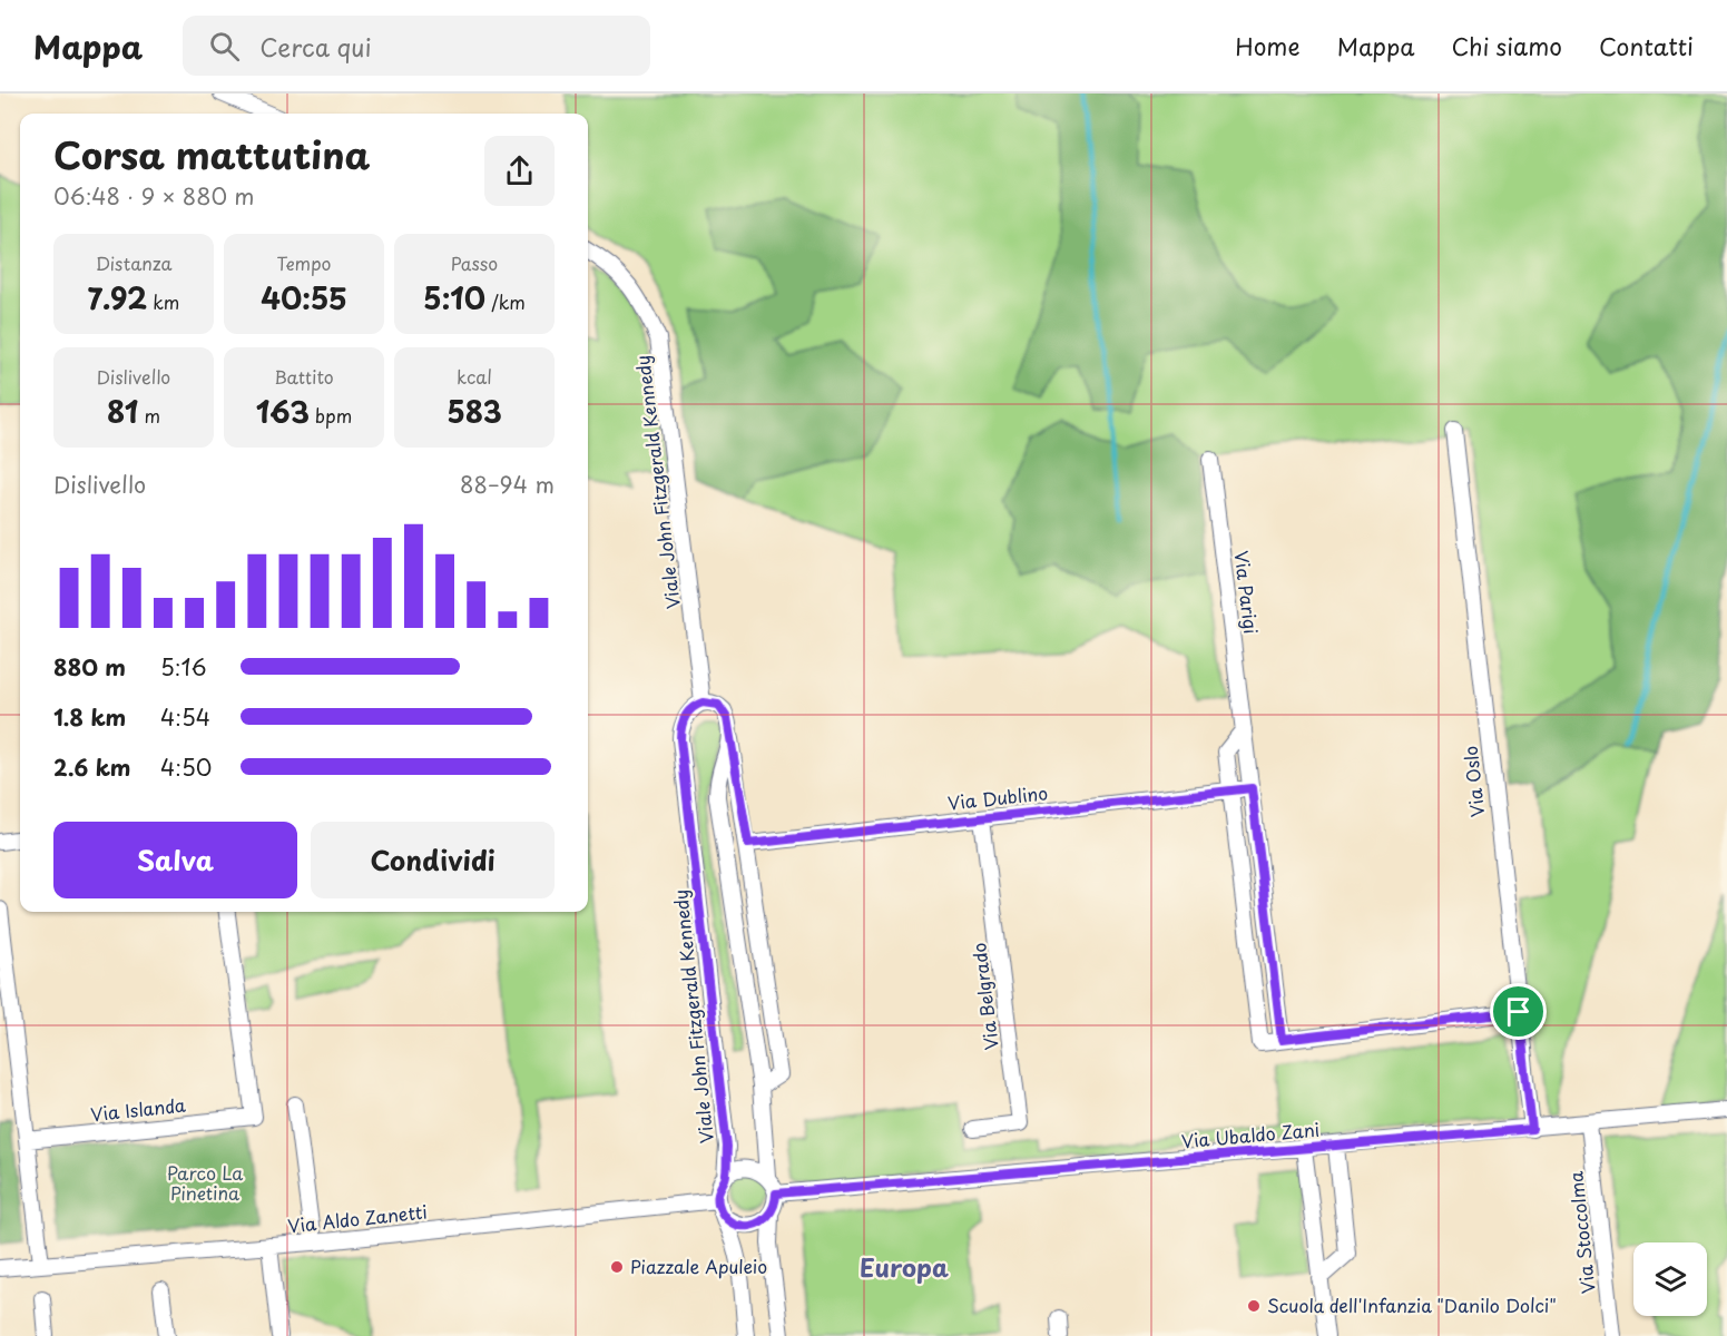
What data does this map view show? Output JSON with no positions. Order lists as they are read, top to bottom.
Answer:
{
  "streets": {
    "street": [
      "Viale John Fitzgerald Kennedy",
      "Via Parigi",
      "Via Oslo",
      "Via Dublino",
      "Via Belgrado",
      "Via Islanda",
      "Via Ubaldo Zani",
      "Via Aldo Zanetti",
      "Via Stoccolma"
    ]
  },
  "crossings": [
    ["Viale John Fitzgerald Kennedy", "Via Ubaldo Zani"],
    ["Viale John Fitzgerald Kennedy", "Via Aldo Zanetti"],
    ["Via Parigi", "Via Dublino"],
    ["Via Oslo", "Via Ubaldo Zani"],
    ["Via Dublino", "Via Belgrado"],
    ["Via Ubaldo Zani", "Via Aldo Zanetti"],
    ["Via Ubaldo Zani", "Via Stoccolma"]
  ],
  "districts": ["Europa"],
  "parks": ["Parco La Pinetina"],
  "places": ["Piazzale Apuleio", "Scuola dell'Infanzia \"Danilo Dolci\""],
  "page": {
    "header": "Mappa",
    "search": "Cerca qui",
    "nav": [
      "Home",
      "Mappa",
      "Chi siamo",
      "Contatti"
    ],
    "heading": ["Corsa mattutina", "06:48 · 9 × 880 m"],
    "stats": [
      ["Distanza", "7.92 km"],
      ["Tempo", "40:55"],
      ["Passo", "5:10 /km"],
      ["Dislivello", "81 m"],
      ["Battito", "163 bpm"],
      ["kcal", "583"]
    ],
    "chart": ["Dislivello", "88–94 m"],
    "list": [
      {
        "name": "880 m",
        "note": "5:16"
      },
      {
        "name": "1.8 km",
        "note": "4:54"
      },
      {
        "name": "2.6 km",
        "note": "4:50"
      }
    ],
    "buttons": ["Salva", "Condividi"]
  }
}
